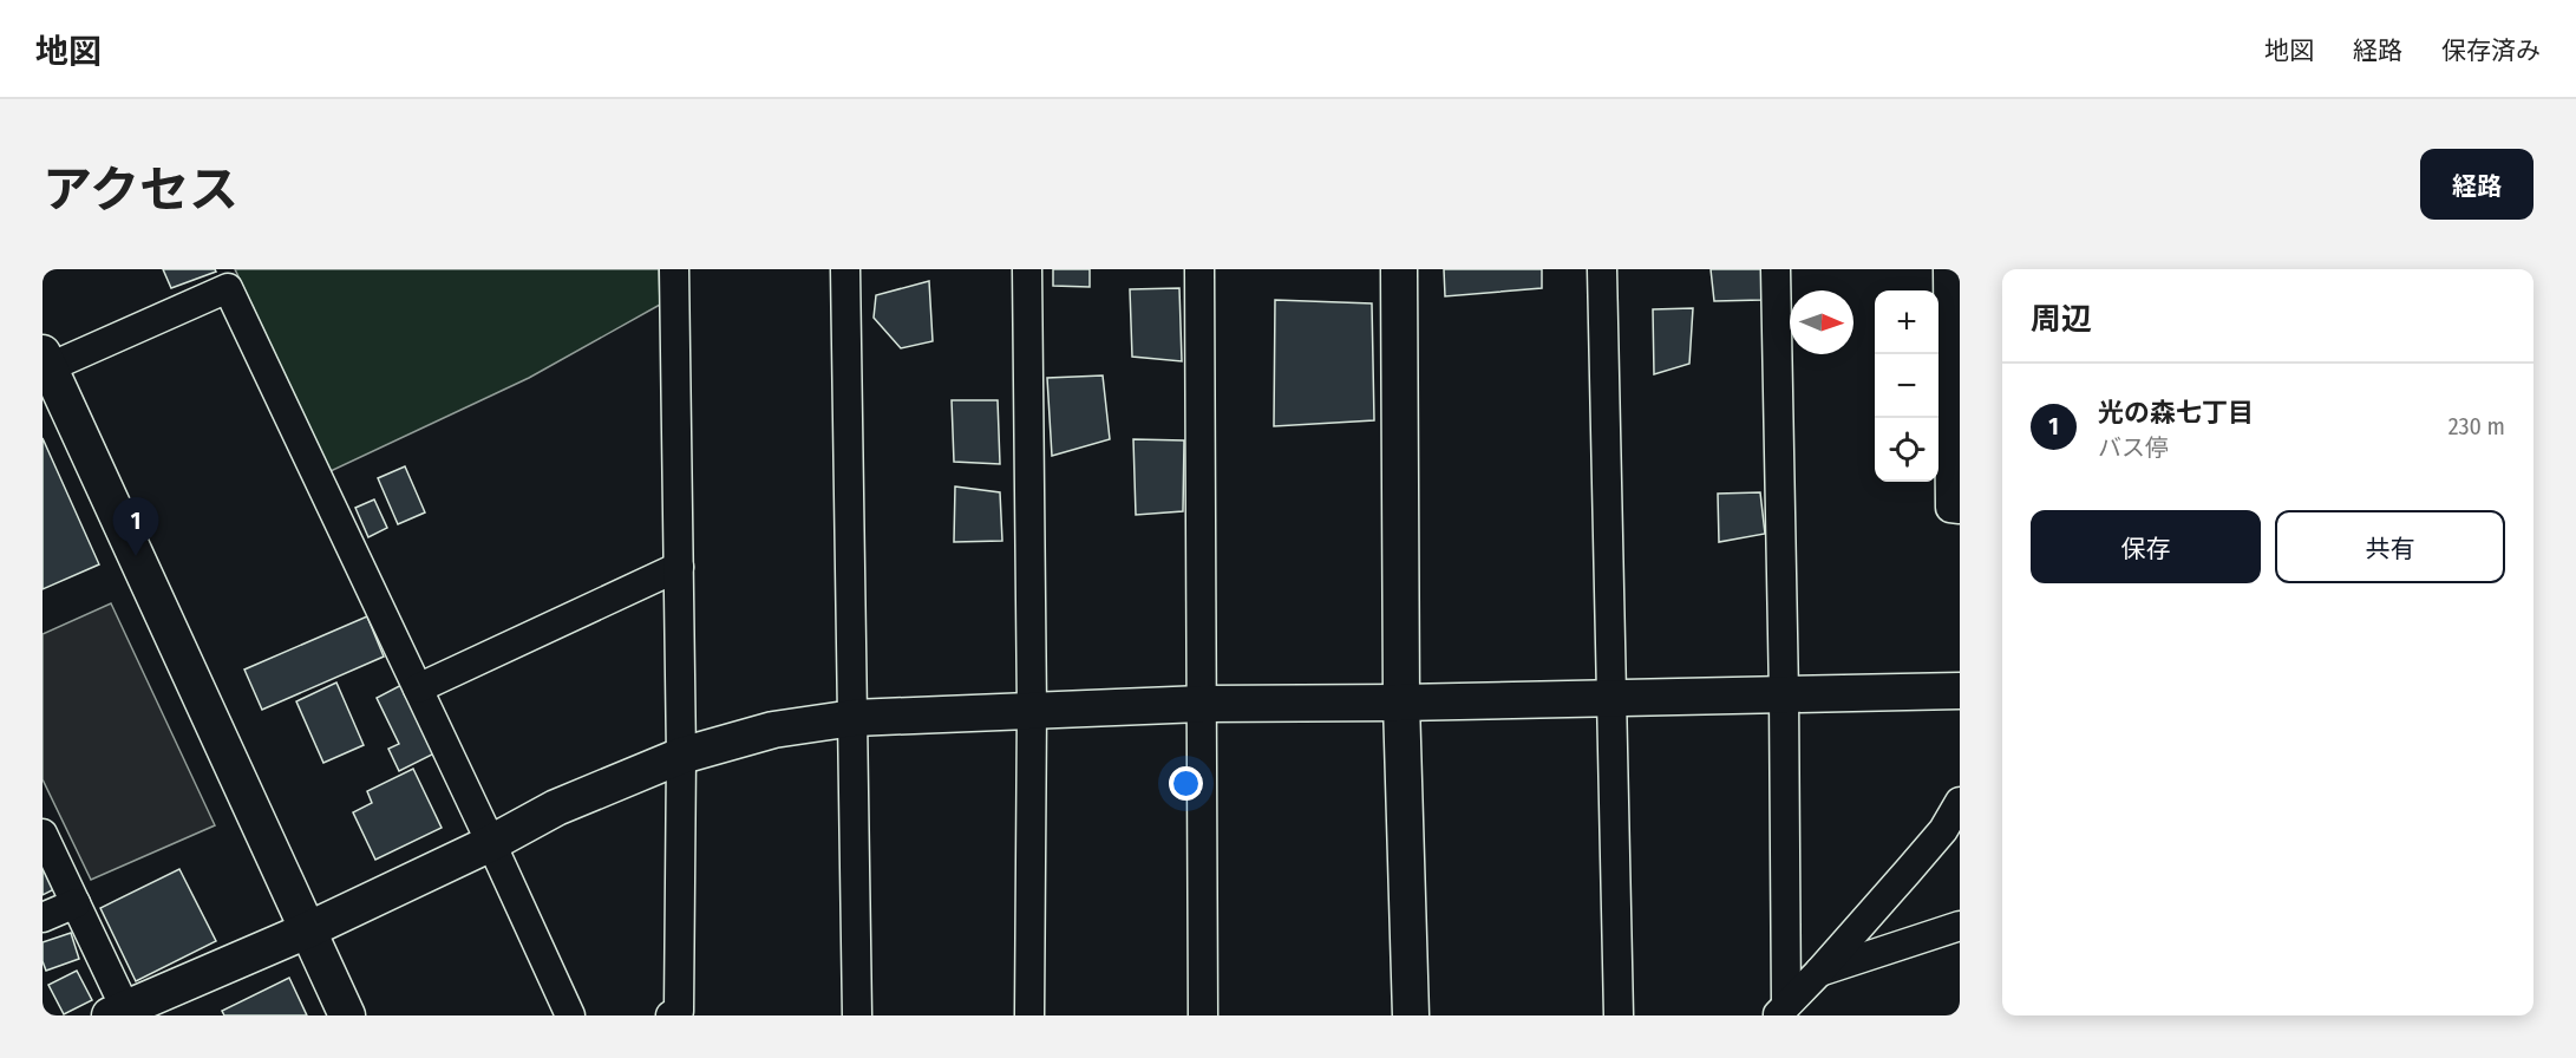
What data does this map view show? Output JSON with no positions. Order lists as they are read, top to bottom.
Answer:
{
  "north": "right",
  "page": {
    "header": "地図",
    "nav": ["地図", "経路", "保存済み"],
    "title": "アクセス",
    "buttons": [
      "経路",
      ["保存", "共有"]
    ],
    "heading": "周辺",
    "map_buttons": ["+", "−"],
    "list": [
      {
        "mark": "1",
        "name": "光の森七丁目",
        "note": "バス停",
        "value": "230 m"
      }
    ],
    "pins": "1"
  }
}
